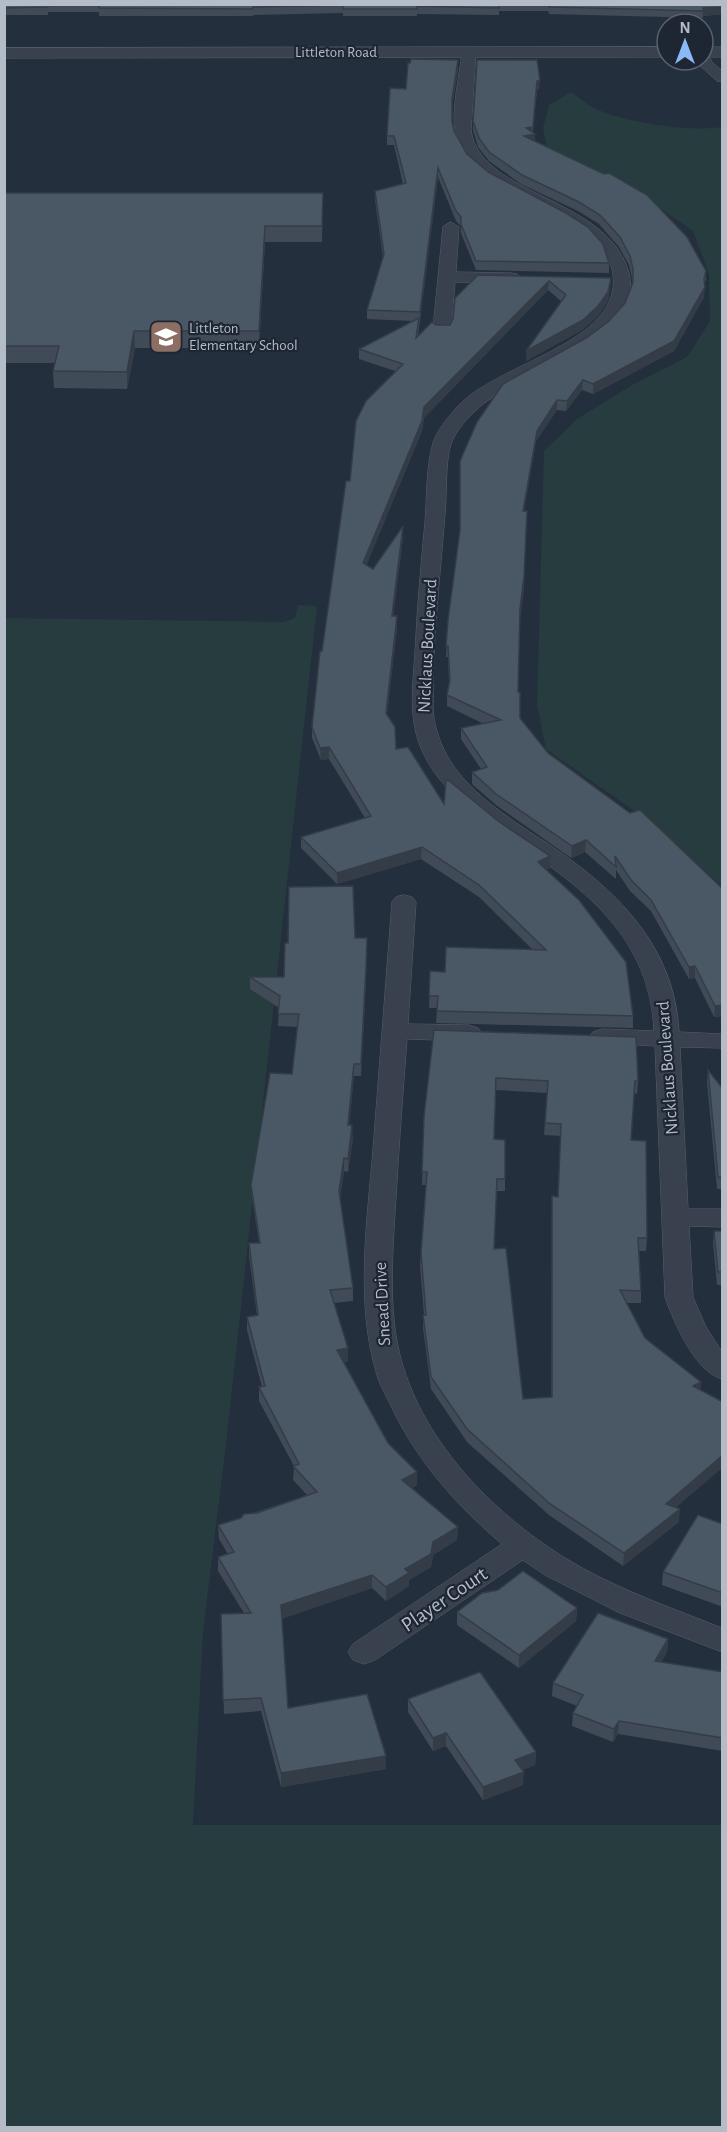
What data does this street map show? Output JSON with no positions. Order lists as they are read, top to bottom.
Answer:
{
  "streets": {
    "street": [
      "Littleton Road",
      "Nicklaus Boulevard",
      "Snead Drive",
      "Player Court"
    ]
  },
  "crossings": [
    ["Snead Drive", "Player Court"]
  ],
  "places": {
    "school or university": ["Littleton Elementary School"]
  },
  "north": "top"
}
